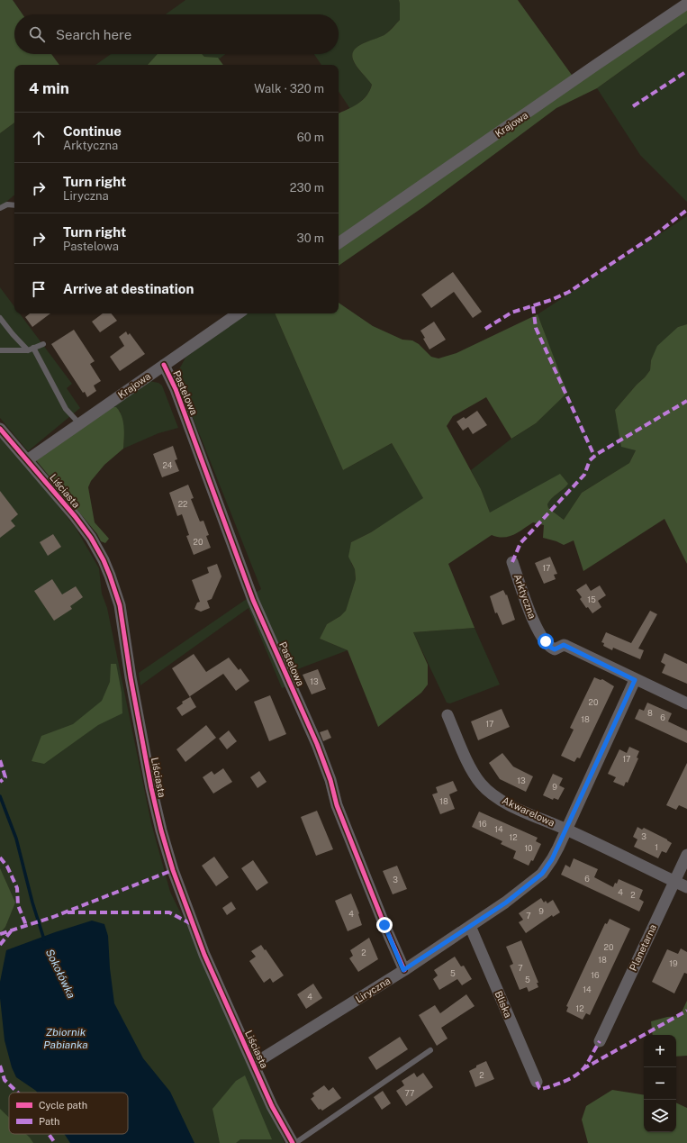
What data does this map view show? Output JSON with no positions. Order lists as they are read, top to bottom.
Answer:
{
  "streets": {
    "street": [
      "Krajowa",
      "Pastelowa",
      "Liściasta",
      "Arktyczna",
      "Akwarelowa",
      "Planetarna",
      "Liryczna",
      "Bliska"
    ]
  },
  "crossings": [
    ["Krajowa", "Pastelowa"],
    ["Krajowa", "Liściasta"],
    ["Pastelowa", "Liryczna"],
    ["Liściasta", "Liryczna"],
    ["Arktyczna", "Liryczna"],
    ["Akwarelowa", "Planetarna"],
    ["Akwarelowa", "Liryczna"],
    ["Liryczna", "Bliska"]
  ],
  "water": ["Sokołówka", "Zbiornik Pabianka"],
  "house_numbers": [
    "24",
    "22",
    "20",
    "17",
    "15",
    "13",
    "20",
    "8",
    "6",
    "18",
    "17",
    "17",
    "13",
    "9",
    "18",
    "16",
    "14",
    "3",
    "12",
    "1",
    "10",
    "6",
    "3",
    "4",
    "2",
    "9",
    "4",
    "7",
    "20",
    "2",
    "18",
    "19",
    "7",
    "5",
    "16",
    "5",
    "14",
    "4",
    "12",
    "2",
    "77"
  ],
  "legend": ["Cycle path", "Path"],
  "page": {
    "search": "Search here",
    "heading": ["4 min", "Walk · 320 m"],
    "list": [
      ["Continue", "Arktyczna", "60 m"],
      ["Turn right", "Liryczna", "230 m"],
      ["Turn right", "Pastelowa", "30 m"],
      "Arrive at destination"
    ],
    "map_buttons": ["+", "−"]
  }
}
